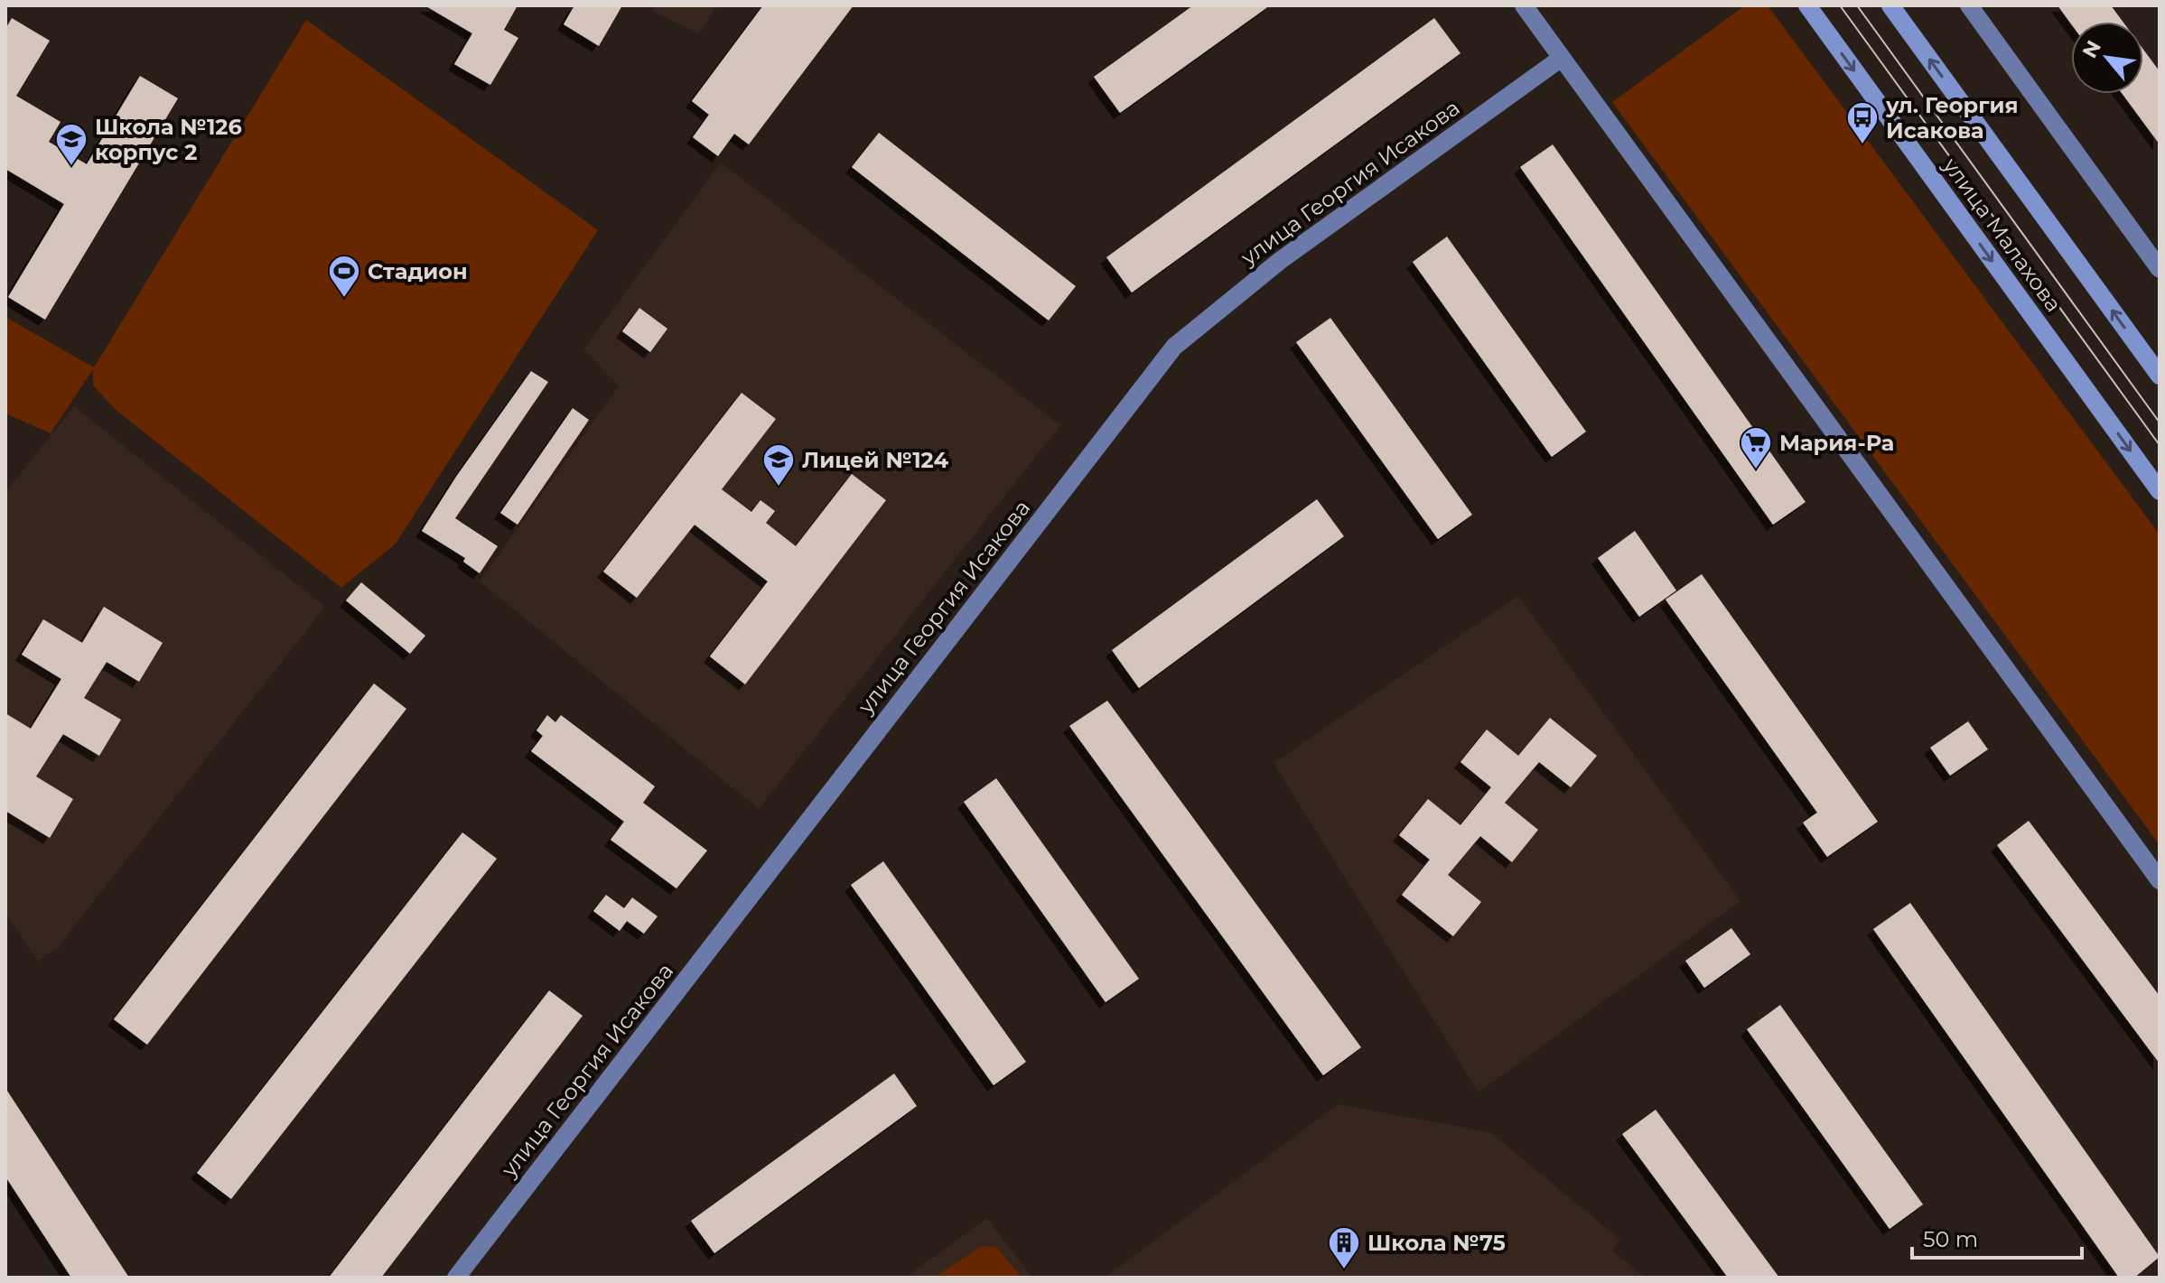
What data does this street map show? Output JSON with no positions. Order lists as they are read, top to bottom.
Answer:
{
  "streets": {
    "main road": ["улица Малахова"],
    "street": ["улица Георгия Исакова"]
  },
  "places": {
    "bus stop": ["ул. Георгия Исакова"],
    "school or university": ["Школа №126 корпус 2", "Лицей №124"],
    "sports": ["Стадион"],
    "supermarket": ["Мария-Ра"],
    "building": ["Школа №75"]
  },
  "scale_bar": "50 m",
  "north": "top left"
}
